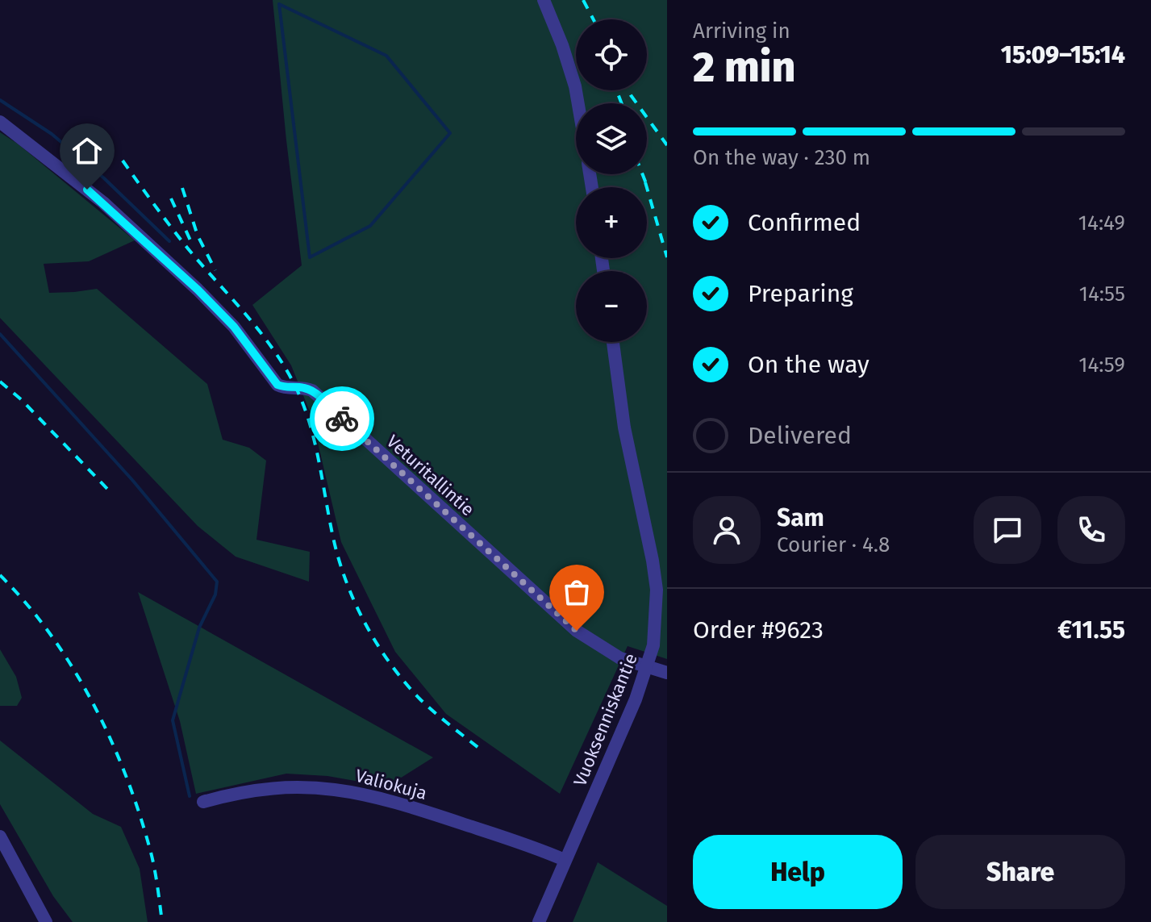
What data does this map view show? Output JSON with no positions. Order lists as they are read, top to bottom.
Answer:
{
  "streets": {
    "street": ["Veturitallintie", "Vuoksenniskantie", "Valiokuja"]
  },
  "crossings": [
    ["Veturitallintie", "Vuoksenniskantie"],
    ["Vuoksenniskantie", "Valiokuja"]
  ],
  "page": {
    "heading": ["2 min", "Arriving in", "15:09–15:14"],
    "panel": [
      "Sam",
      "Courier · 4.8",
      "Order #9623",
      "€11.55"
    ],
    "map_buttons": ["+", "−"],
    "bar": "On the way · 230 m",
    "list": [
      ["Confirmed", "14:49"],
      ["Preparing", "14:55"],
      ["On the way", "14:59"],
      "Delivered"
    ],
    "buttons": ["Help", "Share"]
  }
}
